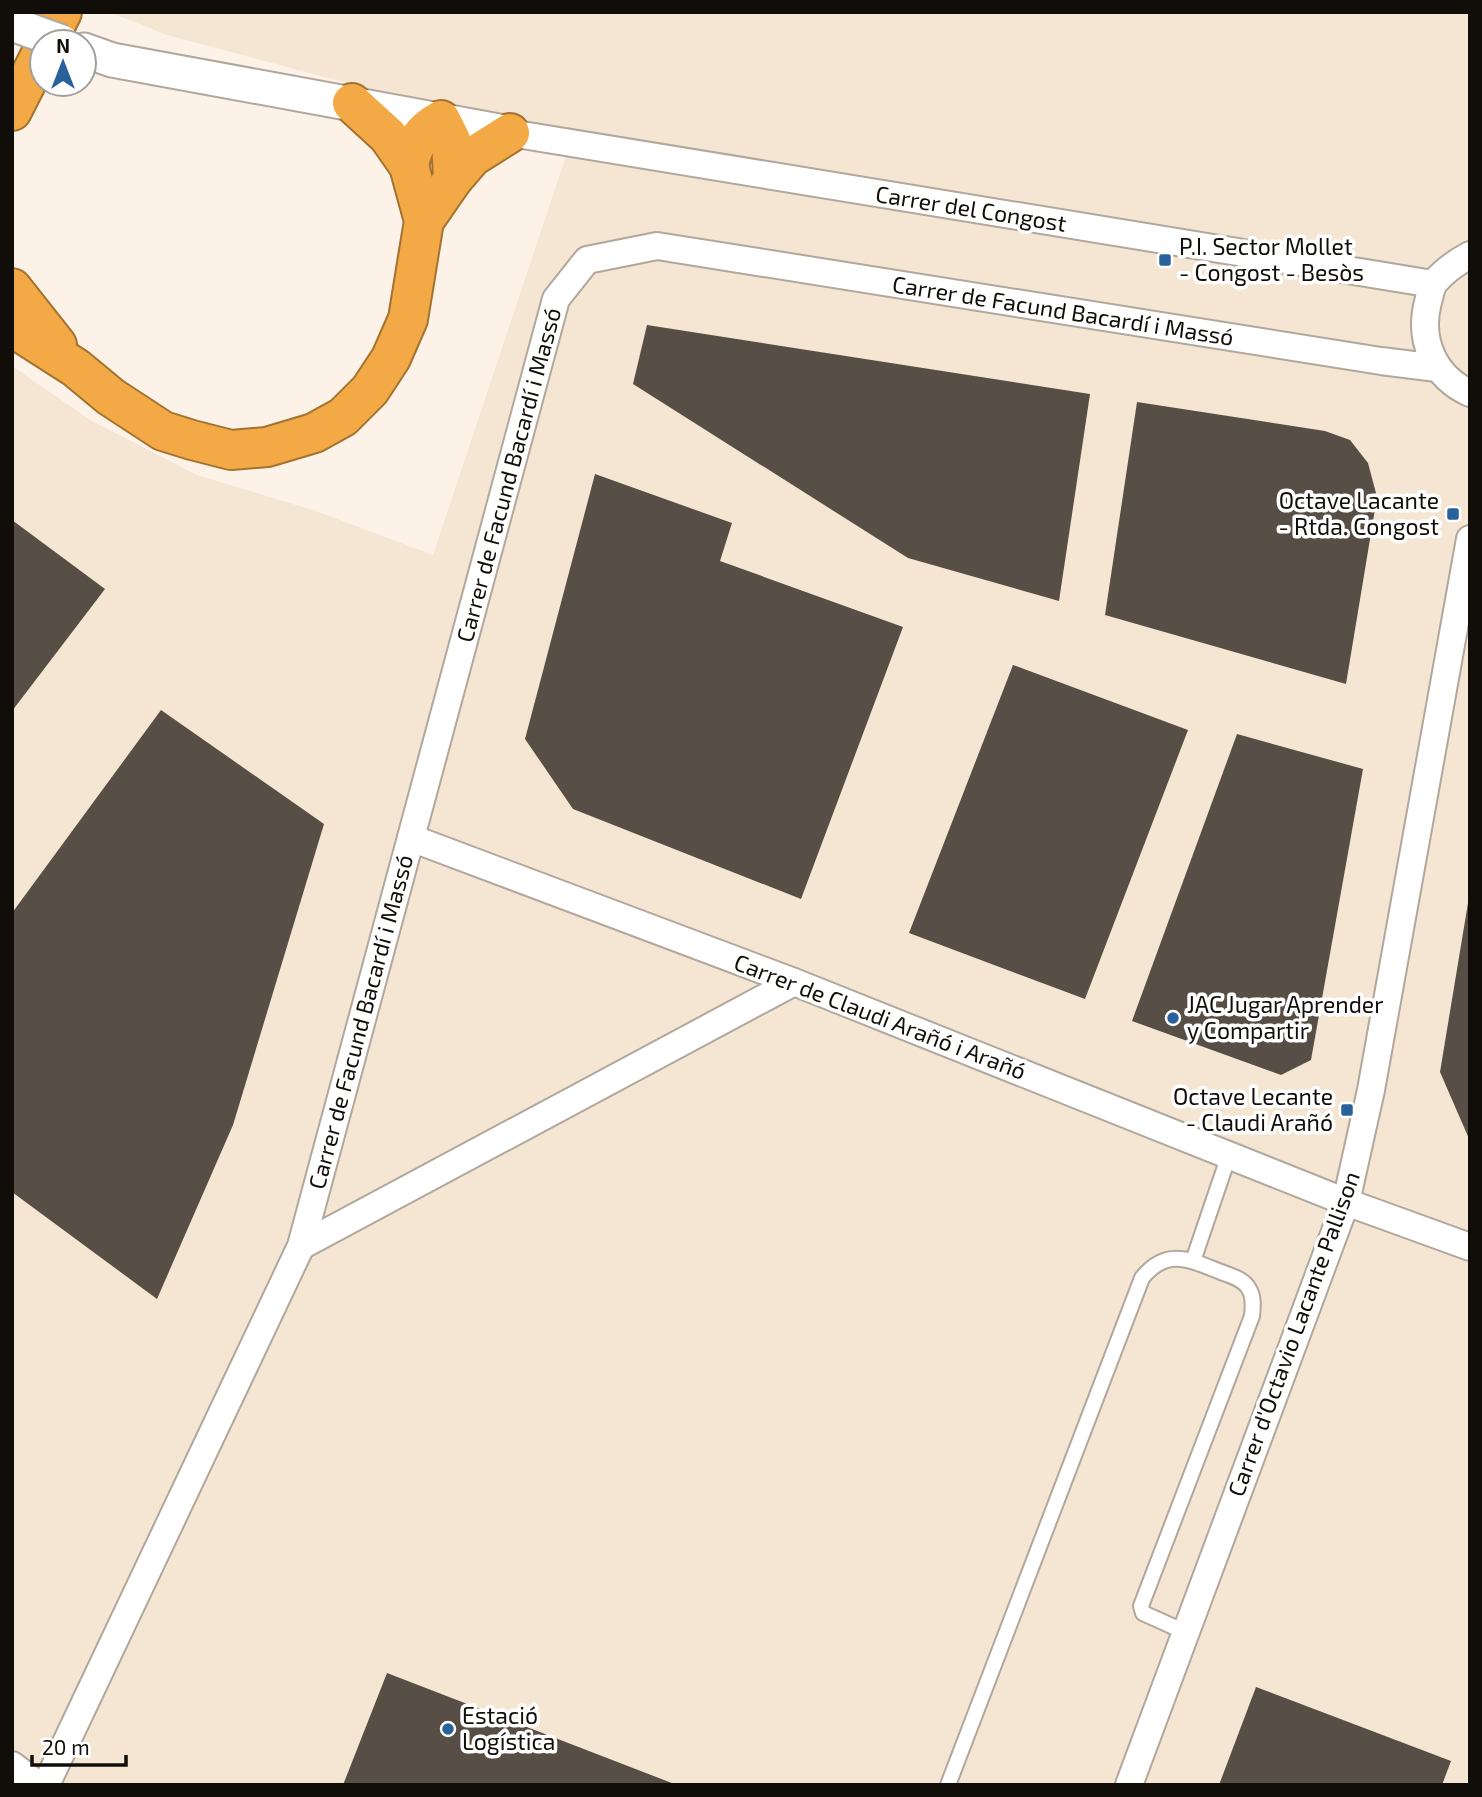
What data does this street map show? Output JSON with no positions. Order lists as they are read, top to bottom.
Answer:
{
  "streets": {
    "street": [
      "Carrer del Congost",
      "Carrer de Facund Bacardí i Massó",
      "Carrer de Claudi Arañó i Arañó",
      "Carrer d'Octavio Lacante Pallison"
    ]
  },
  "crossings": [
    ["Carrer de Facund Bacardí i Massó", "Carrer de Claudi Arañó i Arañó"],
    ["Carrer de Claudi Arañó i Arañó", "Carrer d'Octavio Lacante Pallison"]
  ],
  "places": {
    "transit": ["P.I. Sector Mollet - Congost - Besòs", "Octave Lacante - Rtda. Congost", "Octave Lecante - Claudi Arañó"],
    "other": ["JAC Jugar Aprender y Compartir", "Estació Logística"]
  },
  "scale_bar": "20 m",
  "north": "top"
}
